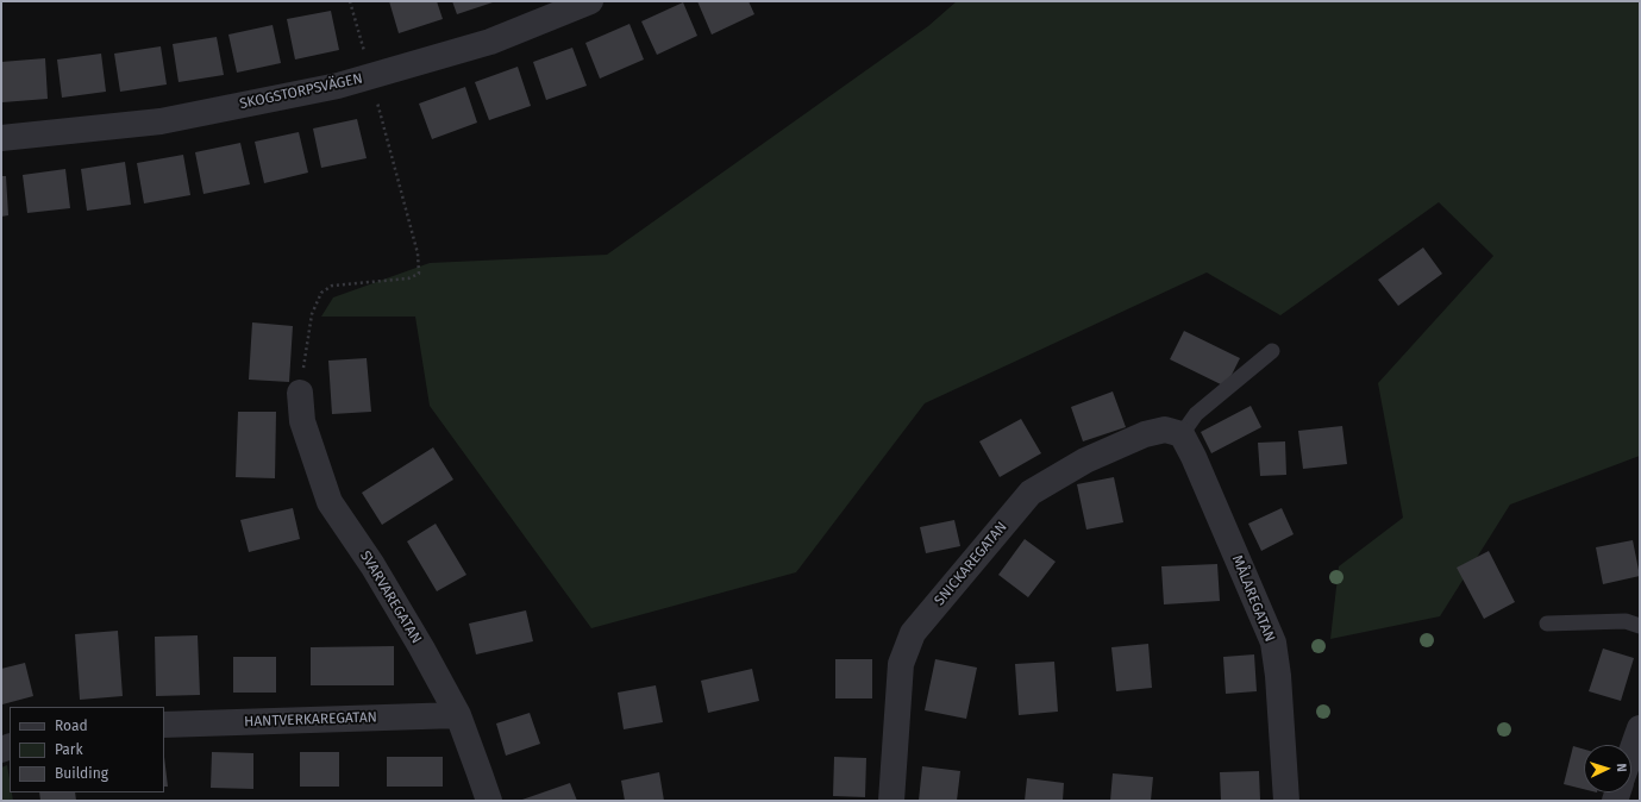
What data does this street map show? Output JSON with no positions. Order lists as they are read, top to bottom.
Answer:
{
  "streets": {
    "street": [
      "SKOGSTORPSVÄGEN",
      "SNICKAREGATAN",
      "SVARVAREGATAN",
      "MÅLAREGATAN",
      "HANTVERKAREGATAN"
    ]
  },
  "crossings": [
    ["SNICKAREGATAN", "MÅLAREGATAN"],
    ["SVARVAREGATAN", "HANTVERKAREGATAN"]
  ],
  "legend": ["Road", "Park", "Building"],
  "north": "right"
}
